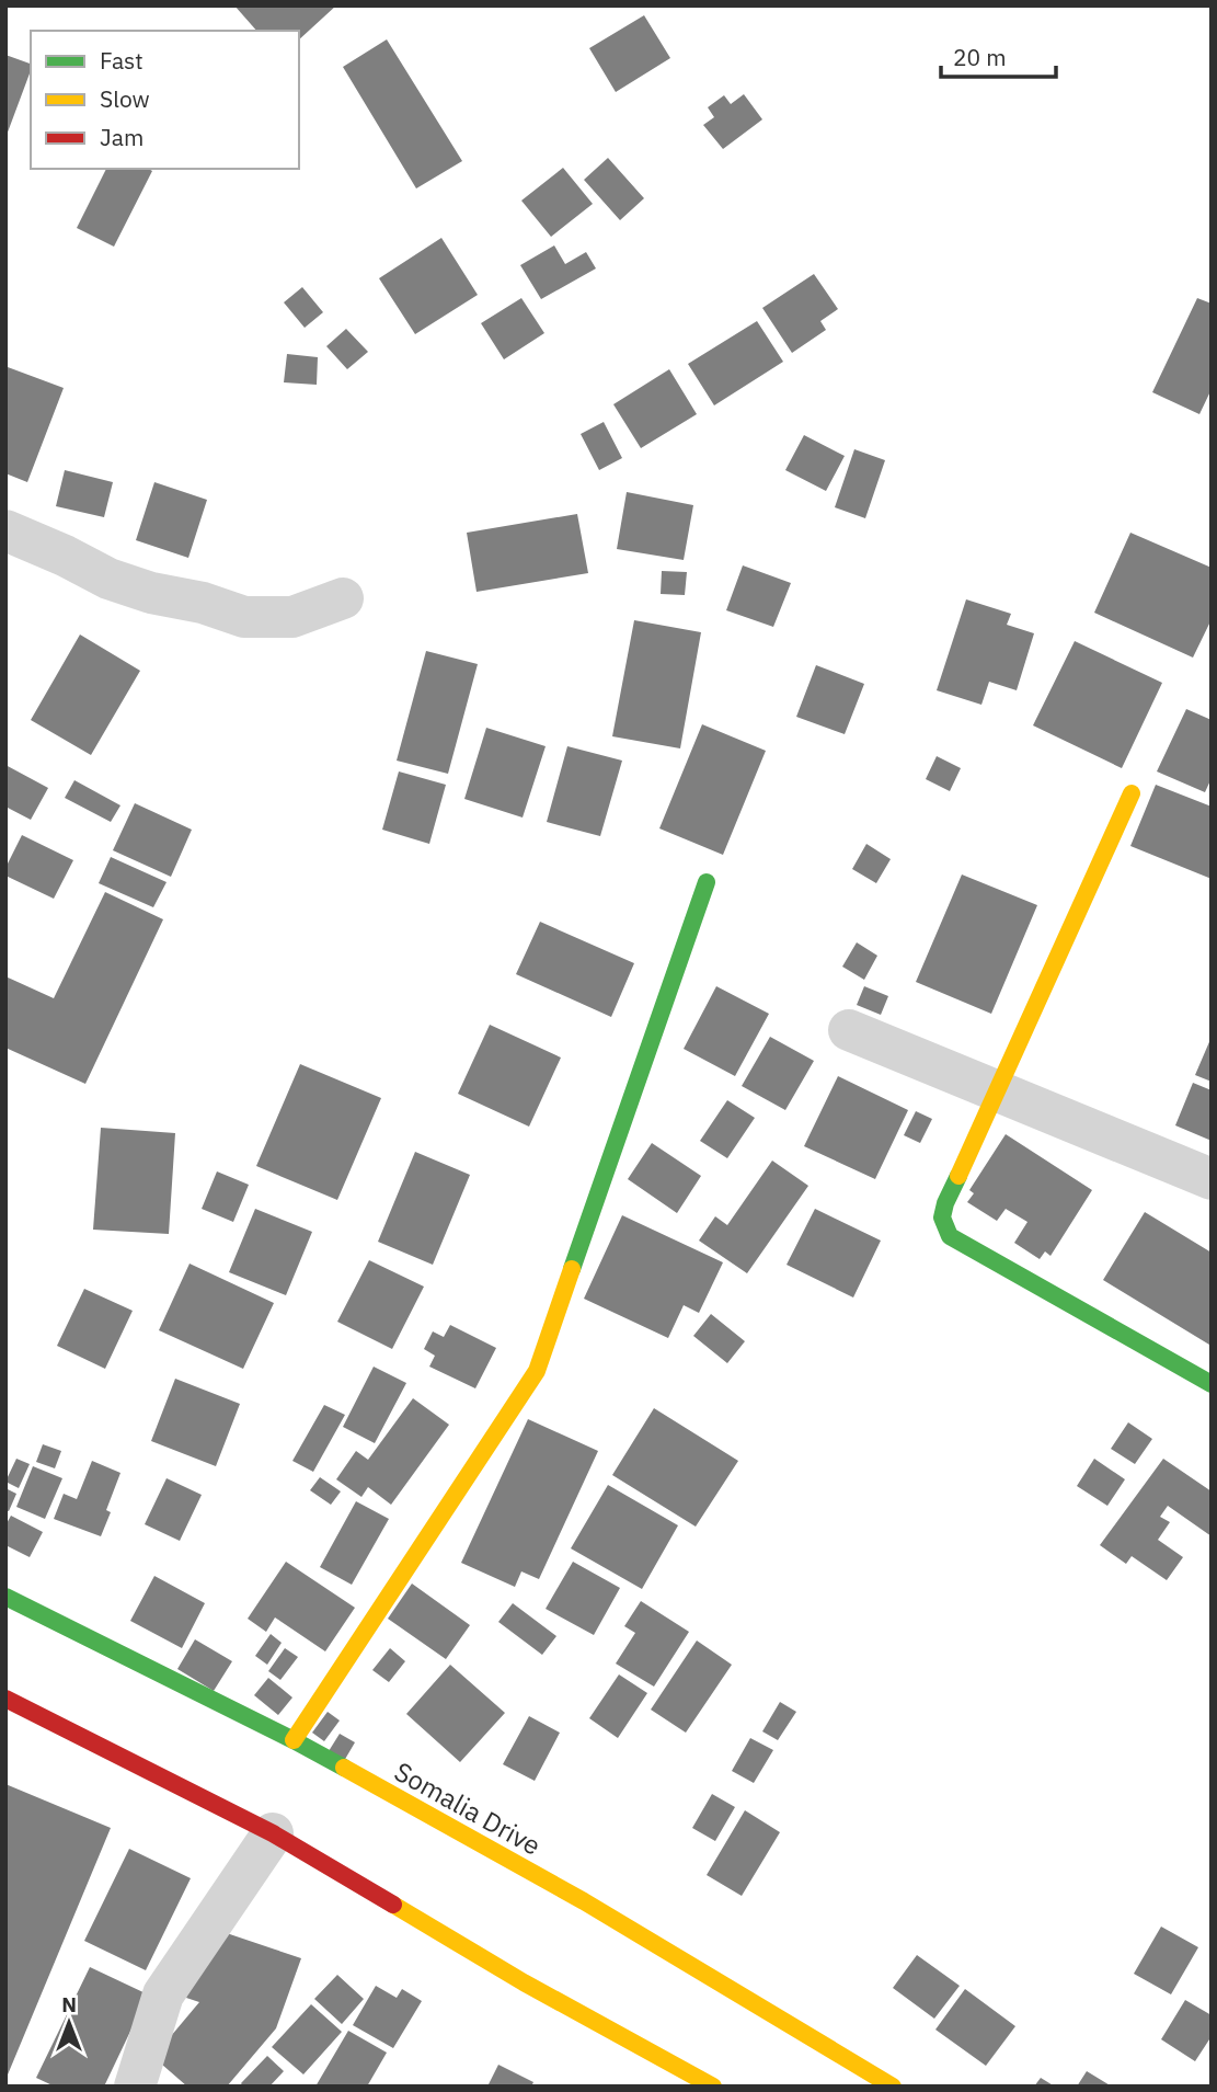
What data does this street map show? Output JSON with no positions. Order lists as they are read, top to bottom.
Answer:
{
  "streets": {
    "main road": ["Somalia Drive"]
  },
  "legend": ["Fast", "Slow", "Jam"],
  "scale_bar": "20 m",
  "north": "top"
}
